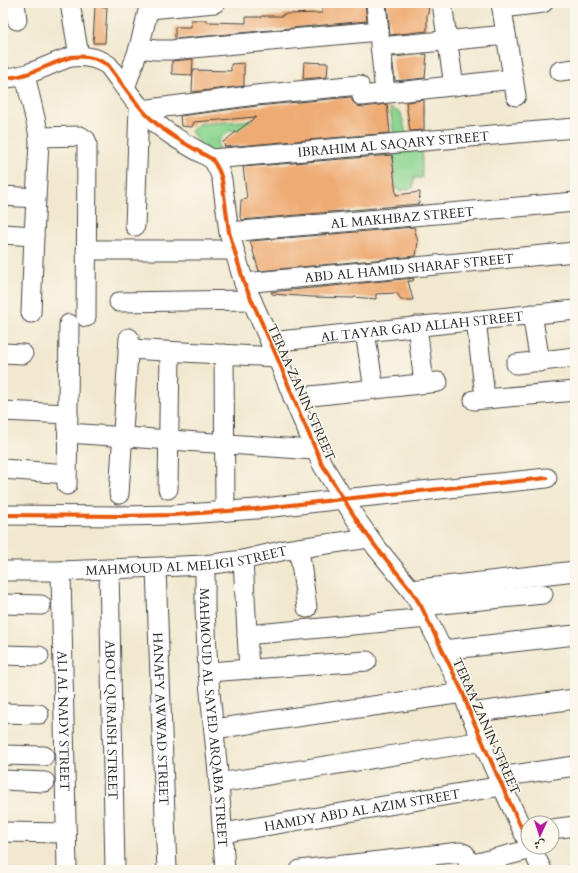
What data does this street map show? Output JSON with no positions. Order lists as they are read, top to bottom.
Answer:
{
  "streets": {
    "street": [
      "IBRAHIM AL SAQARY STREET",
      "AL MAKHBAZ STREET",
      "ABD AL HAMID SHARAF STREET",
      "AL TAYAR GAD ALLAH STREET",
      "TERAA ZANIN STREET",
      "MAHMOUD AL MELIGI STREET",
      "MAHMOUD AL SAYED ARQABA STREET",
      "HANAFY AWWAD STREET",
      "ABOU QURAISH STREET",
      "ALI AL NADY STREET",
      "HAMDY ABD AL AZIM STREET"
    ]
  },
  "crossings": [
    ["IBRAHIM AL SAQARY STREET", "TERAA ZANIN STREET"],
    ["AL MAKHBAZ STREET", "TERAA ZANIN STREET"],
    ["ABD AL HAMID SHARAF STREET", "TERAA ZANIN STREET"],
    ["AL TAYAR GAD ALLAH STREET", "TERAA ZANIN STREET"],
    ["TERAA ZANIN STREET", "MAHMOUD AL MELIGI STREET"],
    ["TERAA ZANIN STREET", "HAMDY ABD AL AZIM STREET"],
    ["MAHMOUD AL MELIGI STREET", "MAHMOUD AL SAYED ARQABA STREET"],
    ["MAHMOUD AL MELIGI STREET", "HANAFY AWWAD STREET"],
    ["MAHMOUD AL MELIGI STREET", "ABOU QURAISH STREET"],
    ["MAHMOUD AL MELIGI STREET", "ALI AL NADY STREET"],
    ["MAHMOUD AL SAYED ARQABA STREET", "HAMDY ABD AL AZIM STREET"]
  ],
  "north": "bottom"
}
